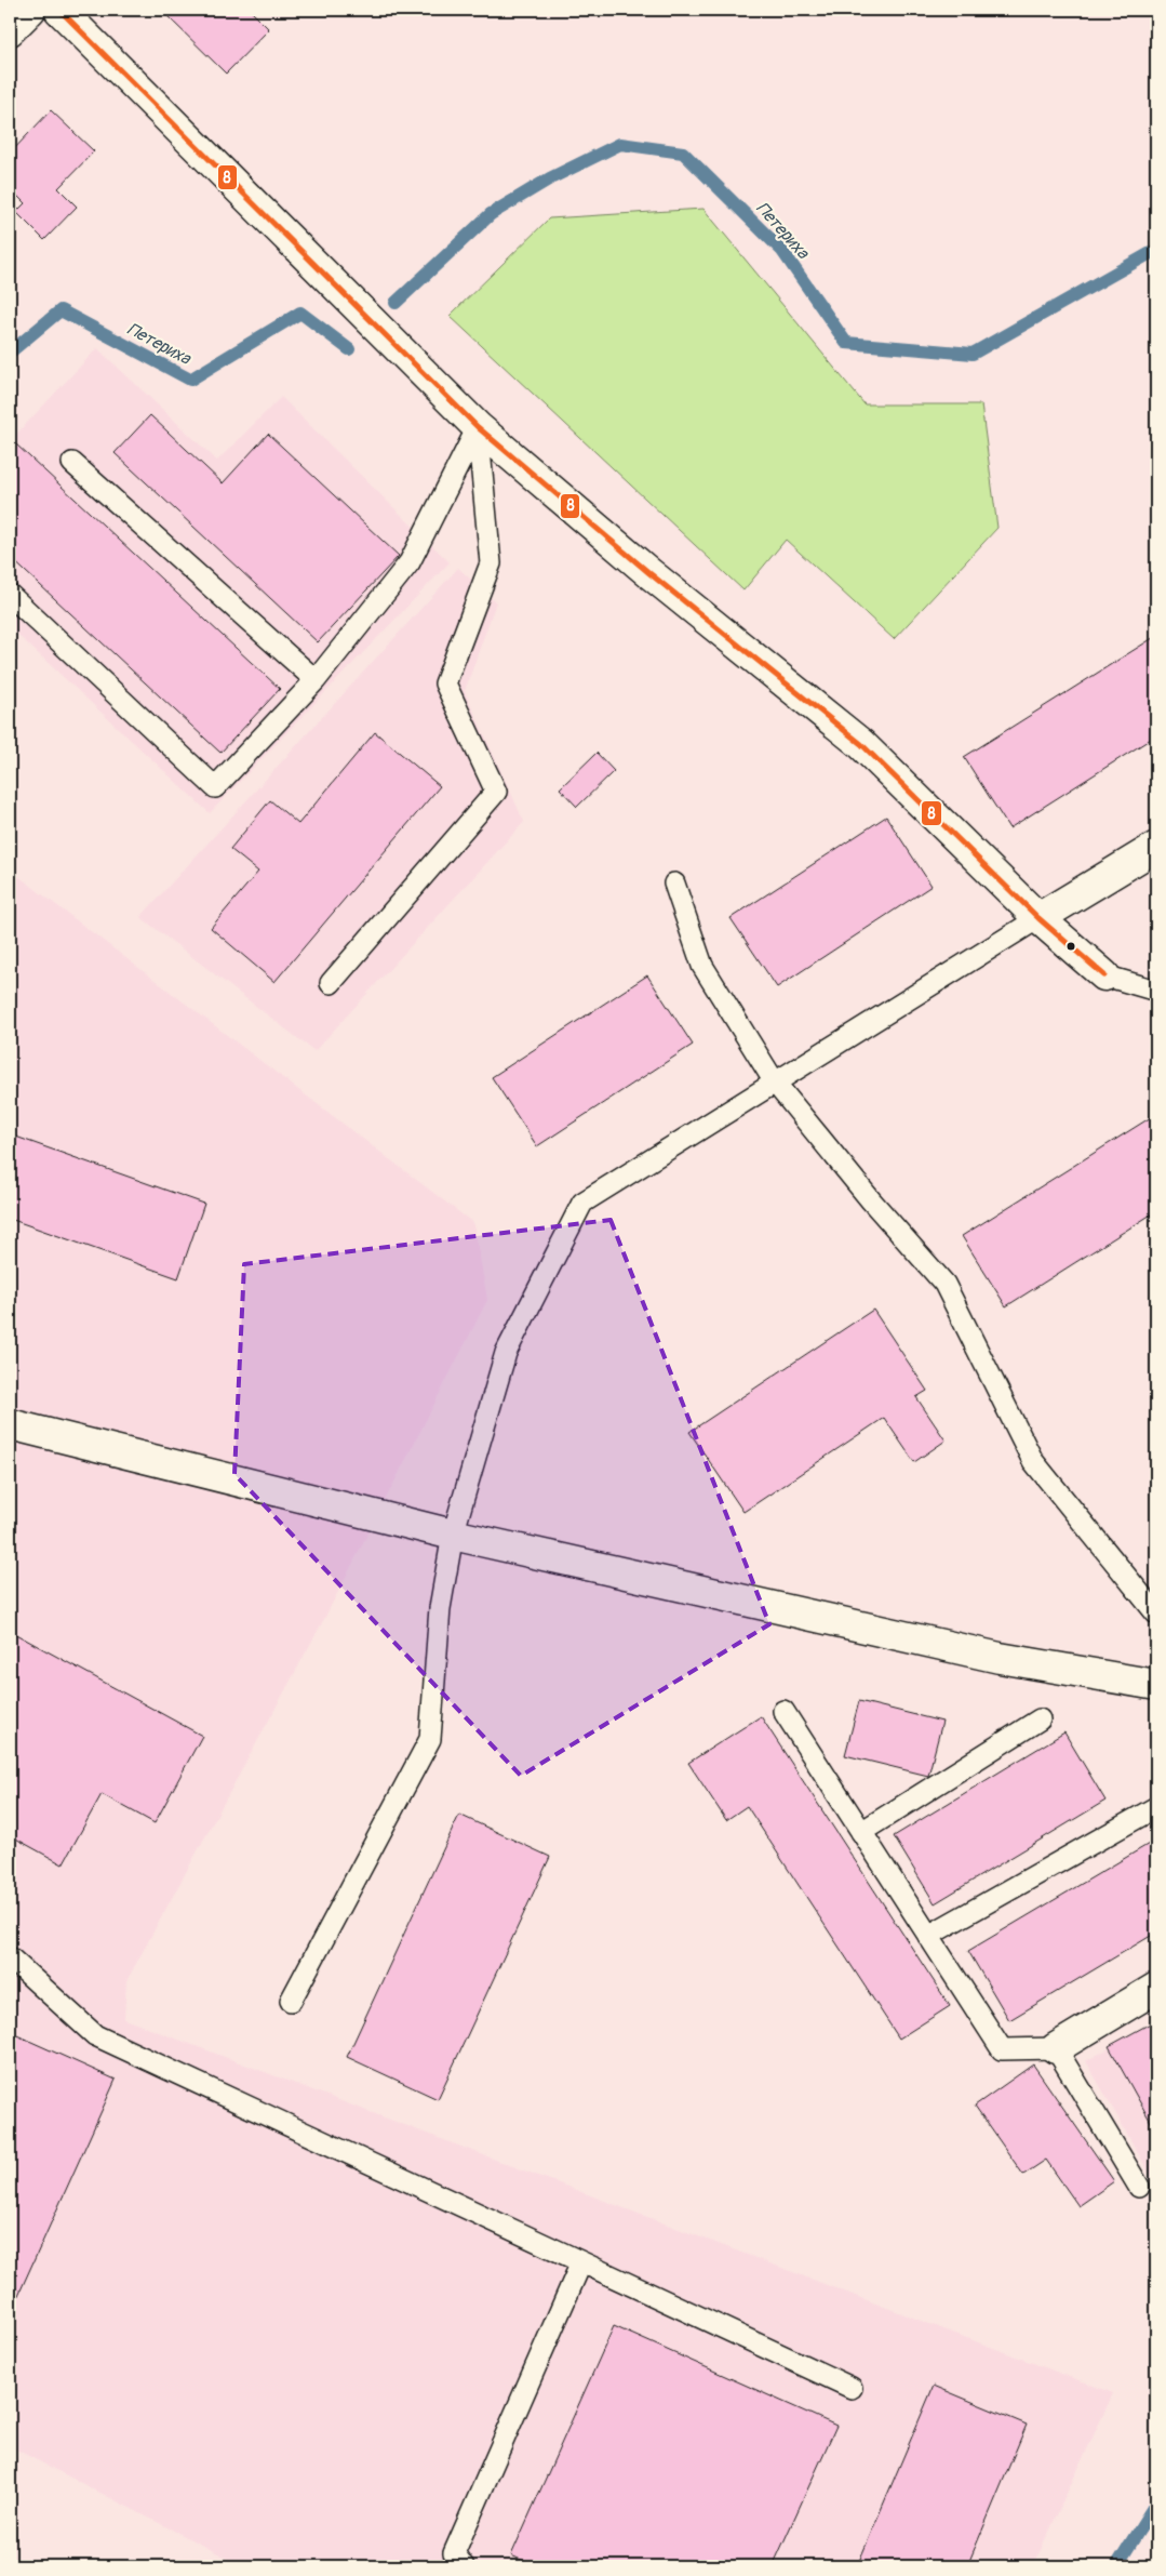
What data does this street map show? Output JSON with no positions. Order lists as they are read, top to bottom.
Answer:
{
  "water": ["Петериха"],
  "lines": ["transit line 8"]
}
